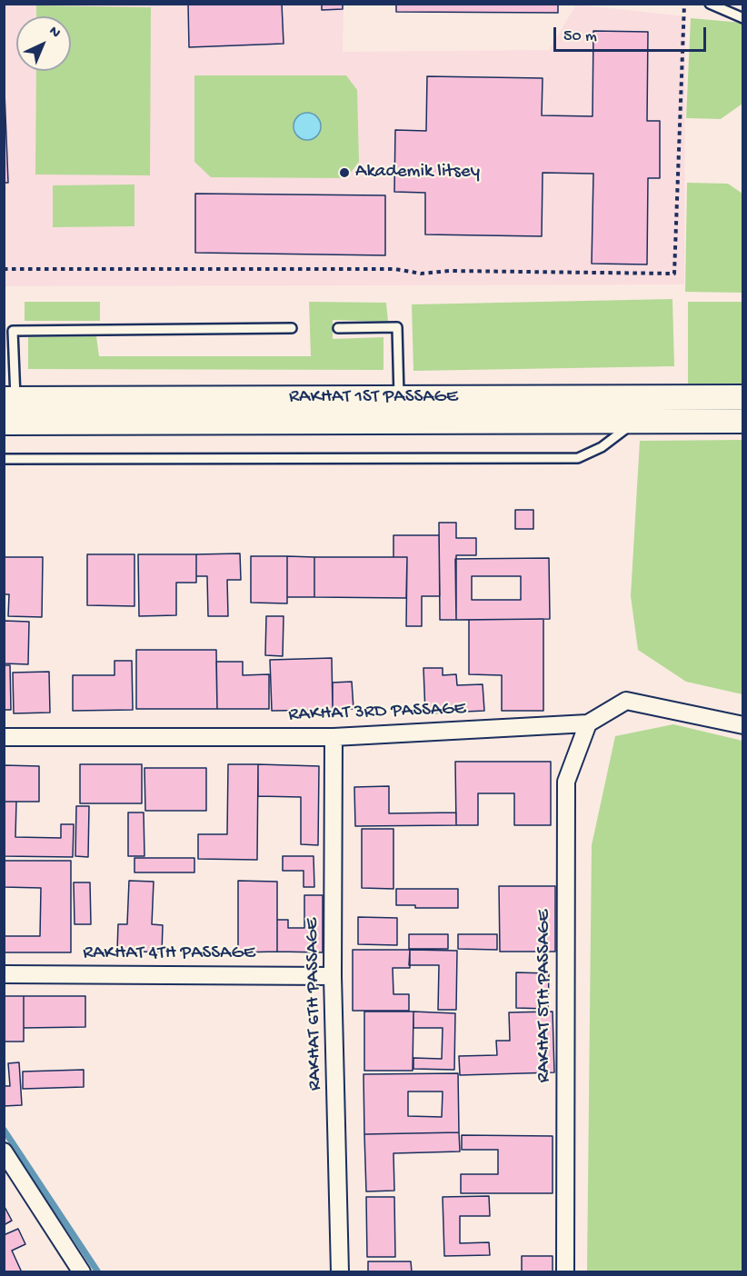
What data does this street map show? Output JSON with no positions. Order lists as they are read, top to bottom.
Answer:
{
  "streets": {
    "street": [
      "RAKHAT 1ST PASSAGE",
      "RAKHAT 3RD PASSAGE",
      "RAKHAT 4TH PASSAGE",
      "RAKHAT 5TH PASSAGE",
      "RAKHAT 6TH PASSAGE"
    ]
  },
  "crossings": [
    ["RAKHAT 3RD PASSAGE", "RAKHAT 5TH PASSAGE"],
    ["RAKHAT 3RD PASSAGE", "RAKHAT 6TH PASSAGE"],
    ["RAKHAT 4TH PASSAGE", "RAKHAT 6TH PASSAGE"]
  ],
  "places": ["Akademik litsey"],
  "scale_bar": "50 m",
  "north": "top right"
}
